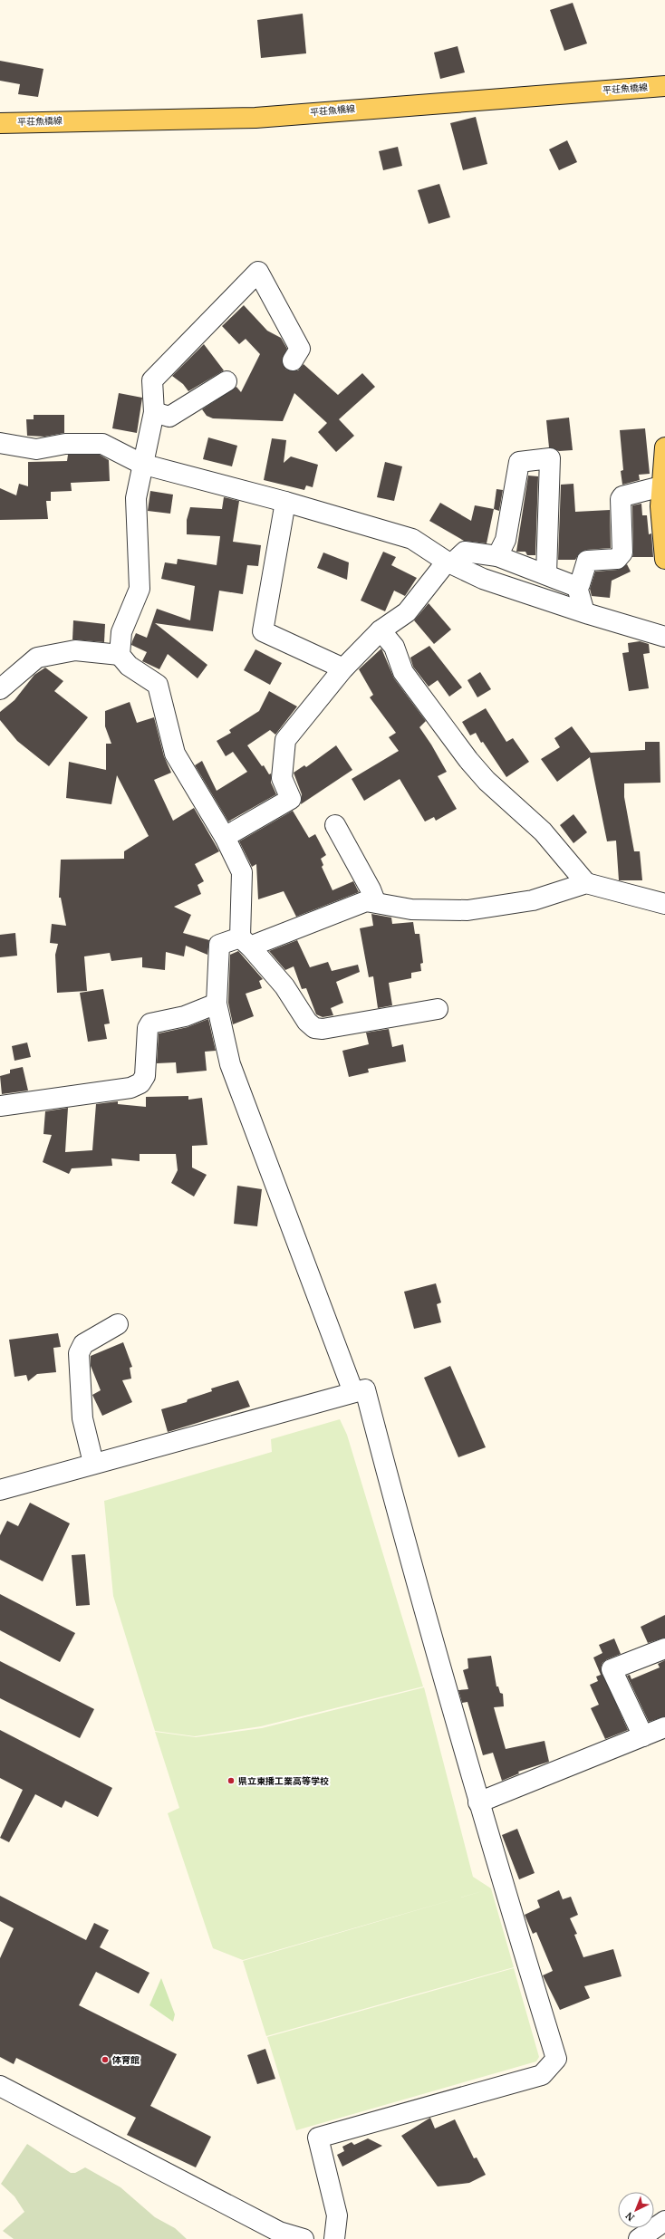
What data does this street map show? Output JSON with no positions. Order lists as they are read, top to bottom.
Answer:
{
  "streets": {
    "main road": ["平荘魚橋線"]
  },
  "places": ["県立東播工業高等学校", "体育館"],
  "north": "bottom left"
}
